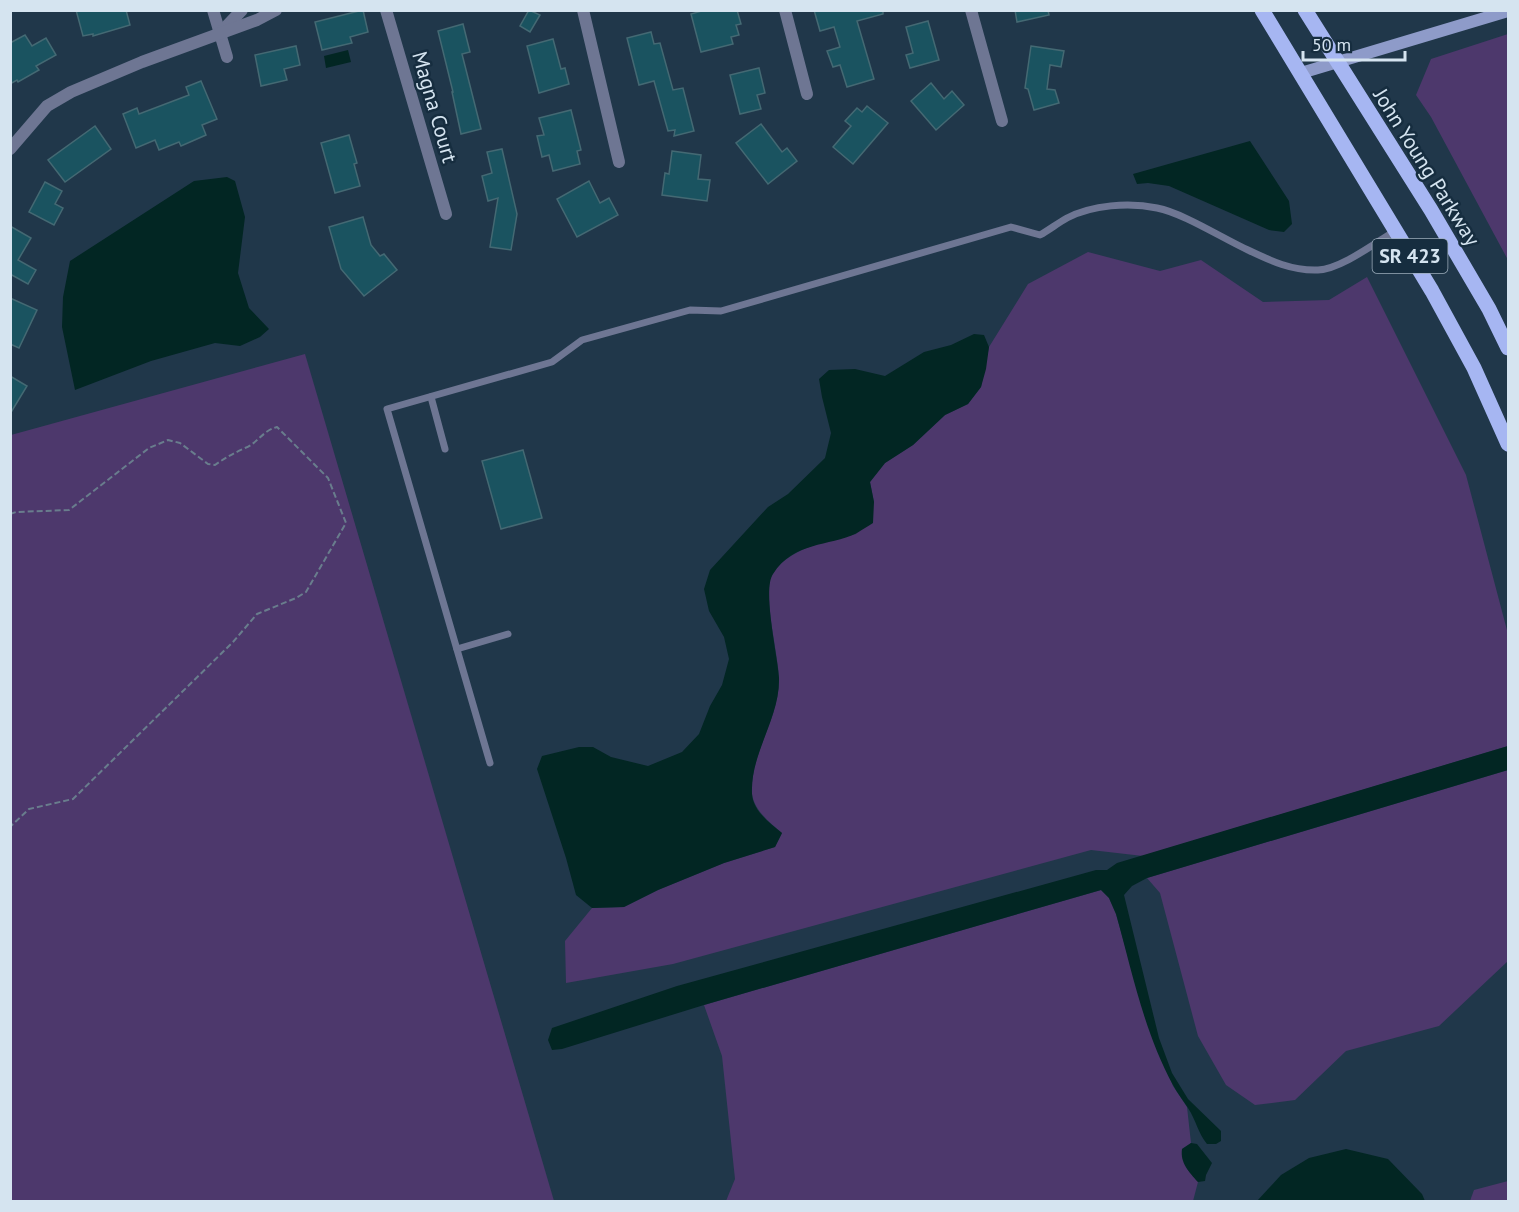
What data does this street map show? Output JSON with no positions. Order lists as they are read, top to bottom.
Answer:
{
  "streets": {
    "main road": ["John Young Parkway", "SR 423"],
    "street": ["Magna Court"]
  },
  "scale_bar": "50 m"
}
